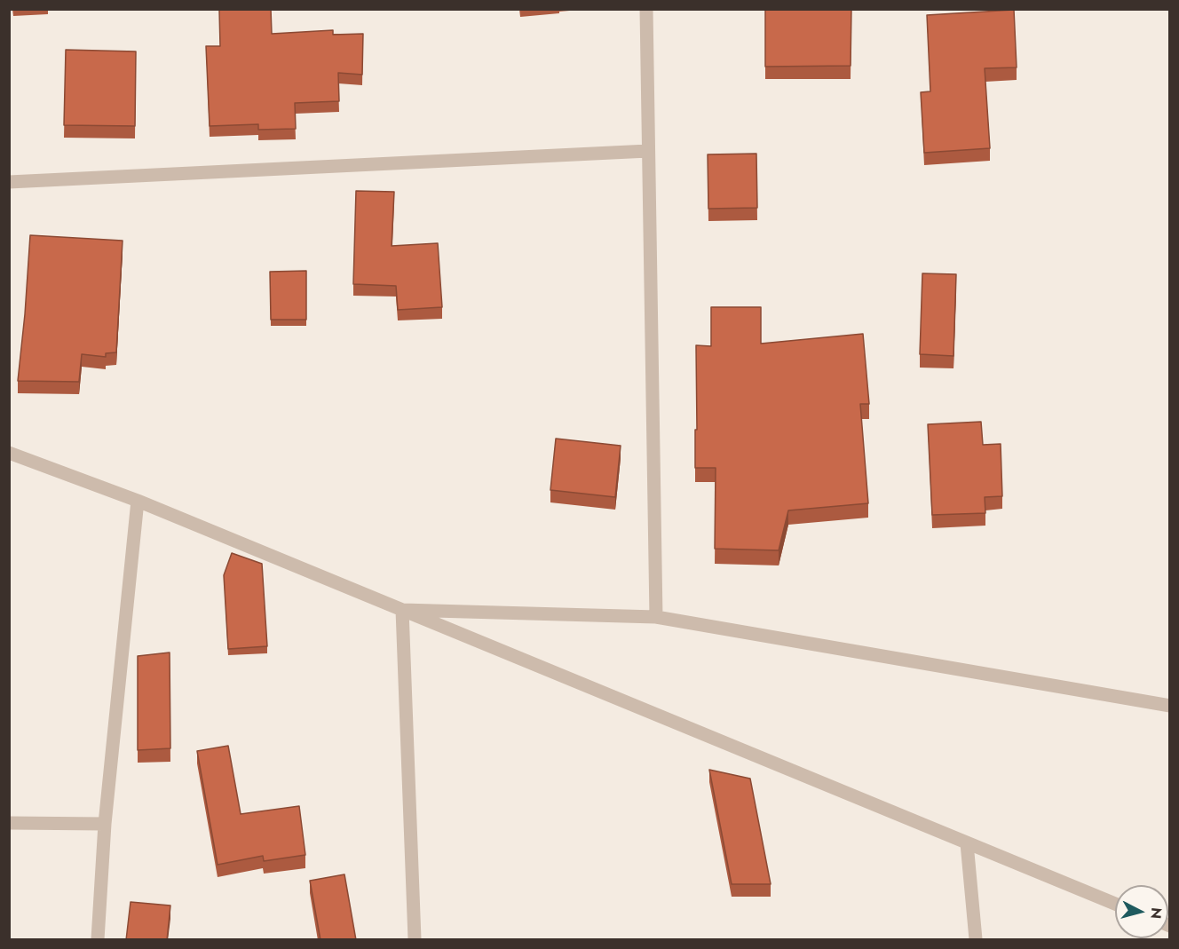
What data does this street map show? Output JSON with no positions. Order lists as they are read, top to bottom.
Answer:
{
  "north": "right"
}
